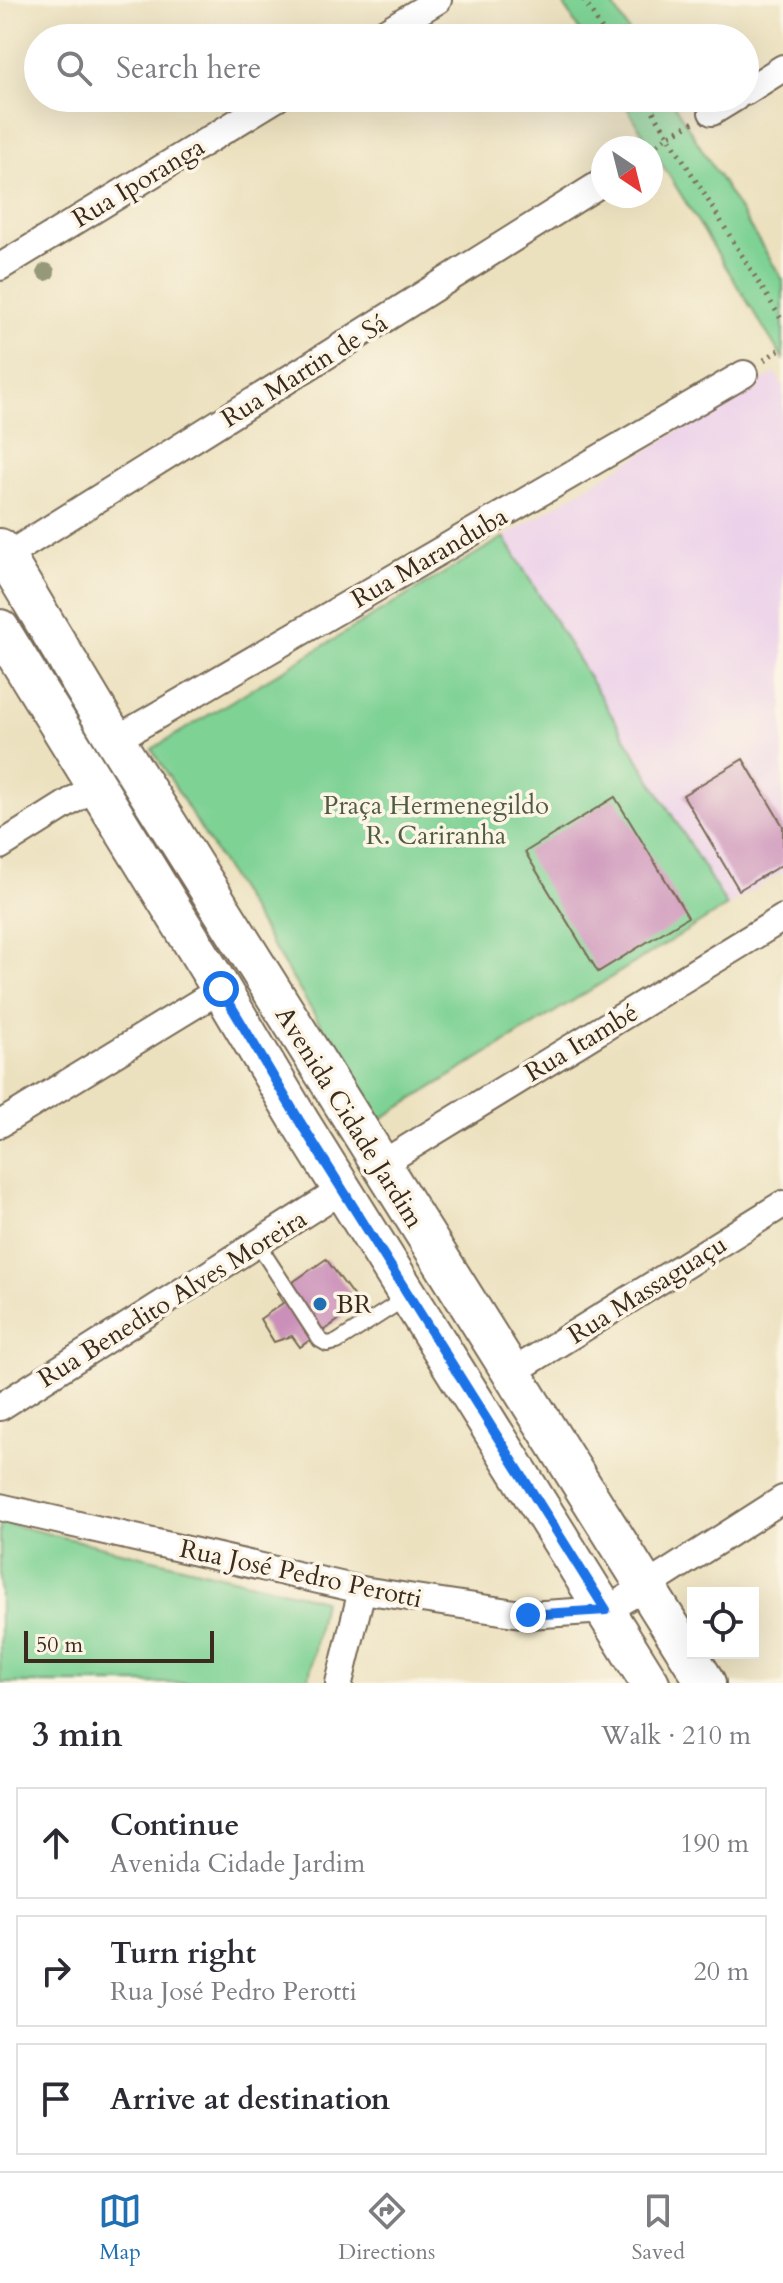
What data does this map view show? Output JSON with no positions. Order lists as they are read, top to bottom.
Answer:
{
  "streets": {
    "main road": ["Avenida Cidade Jardim"],
    "street": [
      "Rua Iporanga",
      "Rua Martin de Sá",
      "Rua Maranduba",
      "Rua Itambé",
      "Rua Massaguaçu",
      "Rua Benedito Alves Moreira",
      "Rua José Pedro Perotti"
    ]
  },
  "crossings": [
    ["Rua Martin de Sá", "Avenida Cidade Jardim"],
    ["Rua Maranduba", "Avenida Cidade Jardim"],
    ["Rua Itambé", "Avenida Cidade Jardim"],
    ["Avenida Cidade Jardim", "Rua Massaguaçu"],
    ["Avenida Cidade Jardim", "Rua Benedito Alves Moreira"],
    ["Avenida Cidade Jardim", "Rua José Pedro Perotti"]
  ],
  "parks": ["Praça Hermenegildo R. Cariranha"],
  "places": ["BR"],
  "scale_bar": "50 m",
  "north": "bottom right",
  "page": {
    "search": "Search here",
    "scale": "50 m",
    "heading": ["3 min", "Walk · 210 m"],
    "list": [
      ["Continue", "Avenida Cidade Jardim", "190 m"],
      ["Turn right", "Rua José Pedro Perotti", "20 m"],
      "Arrive at destination"
    ],
    "nav": ["Map", "Directions", "Saved"]
  }
}
